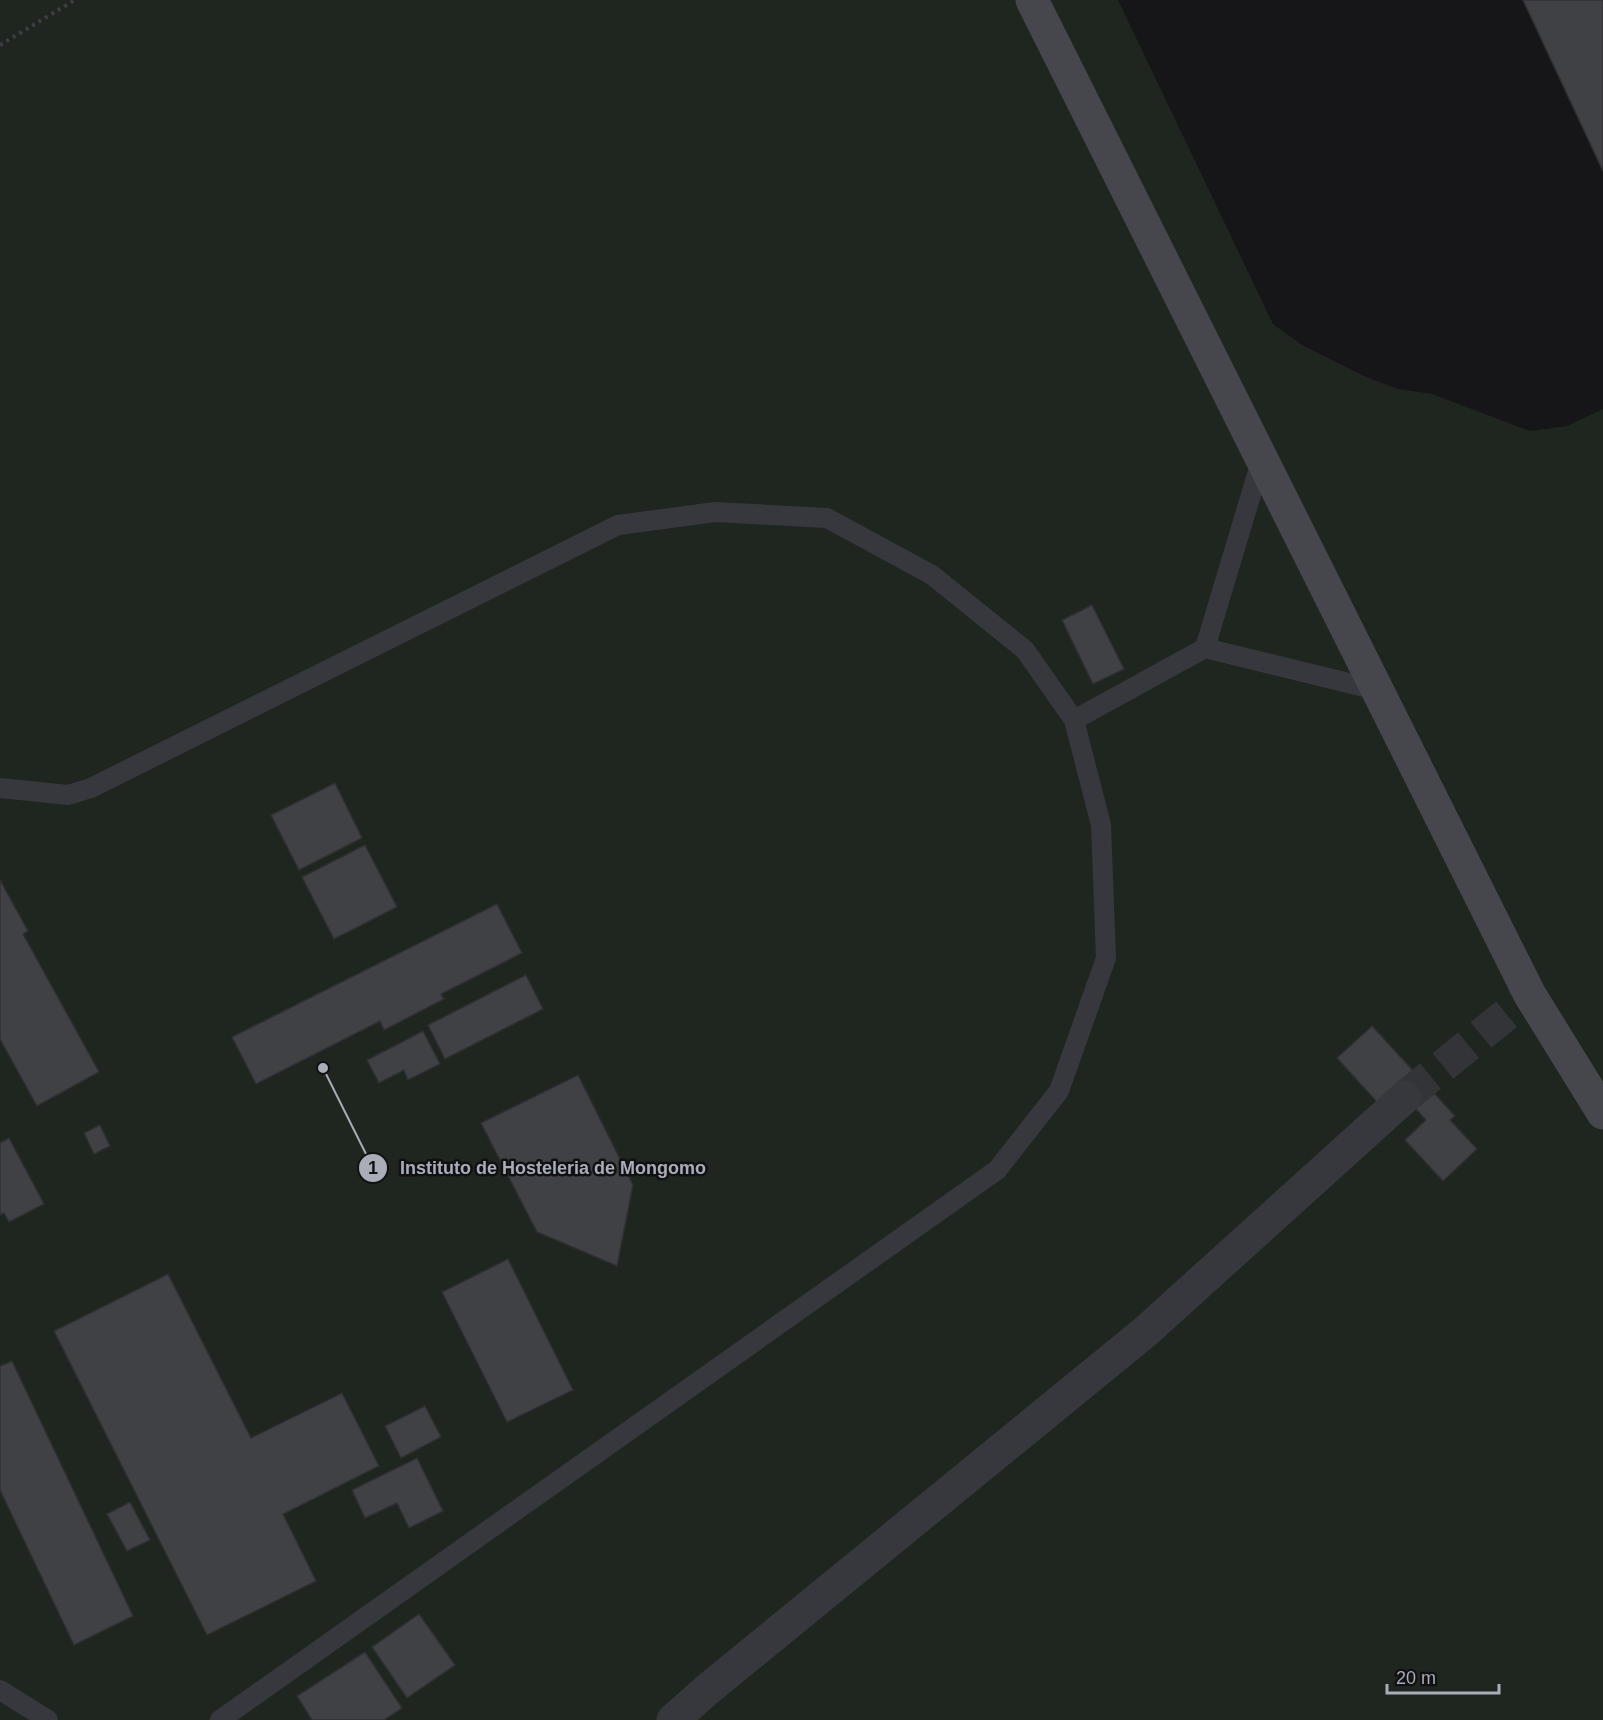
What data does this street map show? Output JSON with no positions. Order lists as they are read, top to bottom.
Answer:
{
  "places": ["Instituto de Hosteleria de Mongomo"],
  "scale_bar": "20 m"
}
